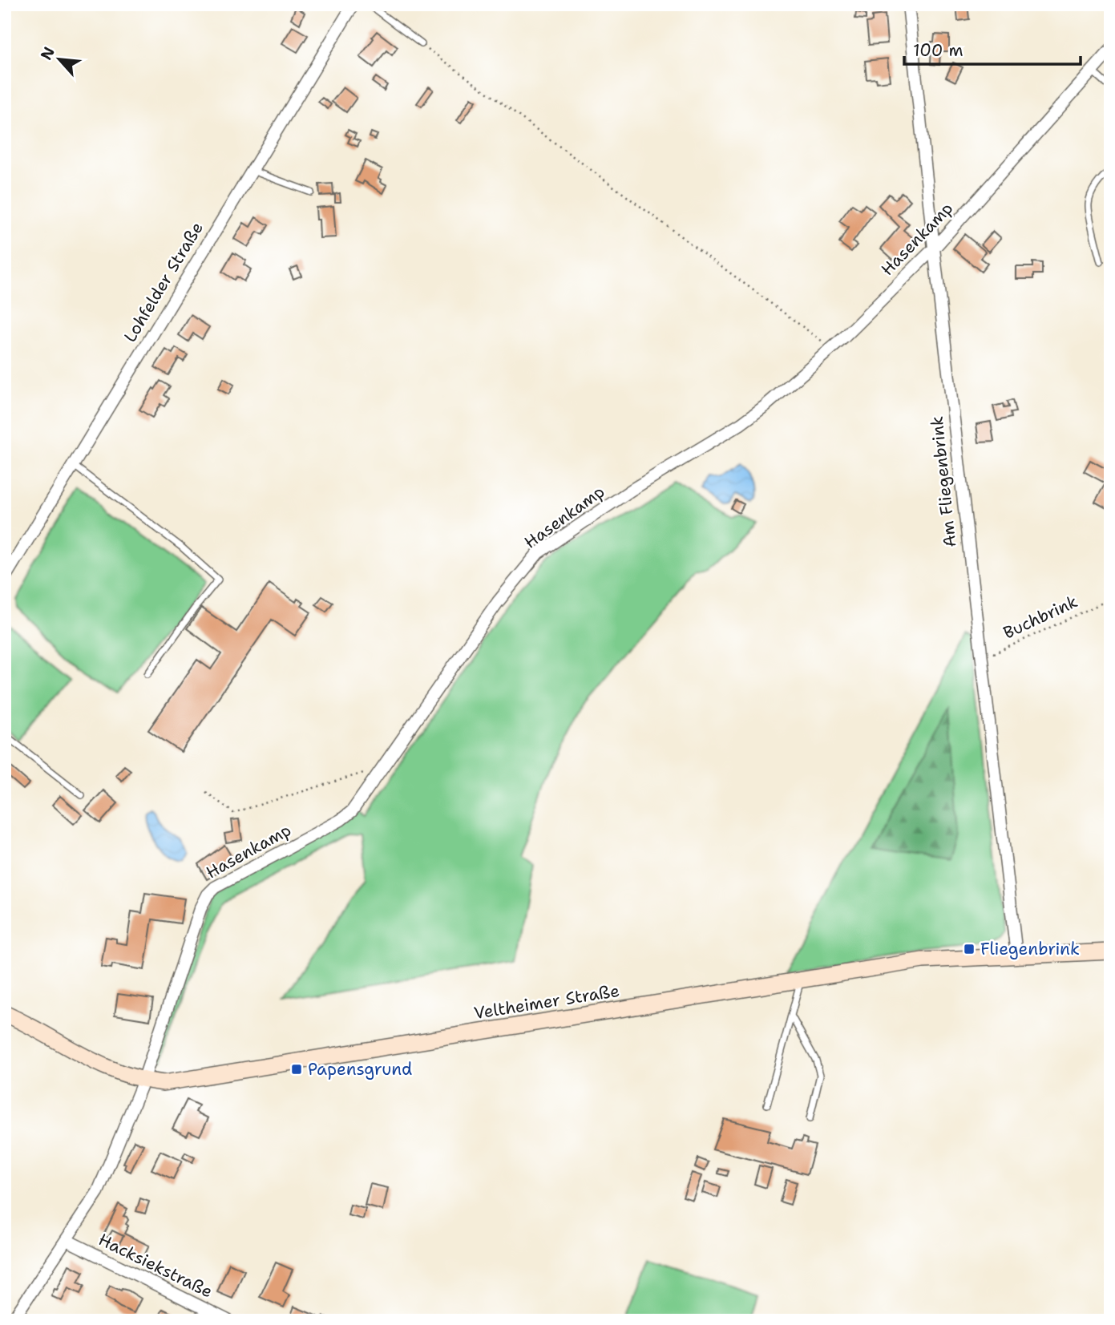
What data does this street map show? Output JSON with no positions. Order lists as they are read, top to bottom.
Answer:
{
  "streets": {
    "main road": ["Veltheimer Straße"],
    "street": [
      "Hasenkamp",
      "Lohfelder Straße",
      "Am Fliegenbrink",
      "Hacksiekstraße"
    ],
    "path": ["Buchbrink"]
  },
  "crossings": [
    ["Hasenkamp", "Am Fliegenbrink"],
    ["Hasenkamp", "Veltheimer Straße"],
    ["Am Fliegenbrink", "Buchbrink"],
    ["Am Fliegenbrink", "Veltheimer Straße"]
  ],
  "places": {
    "transit": ["Fliegenbrink", "Papensgrund"]
  },
  "scale_bar": "100 m",
  "north": "top left"
}
